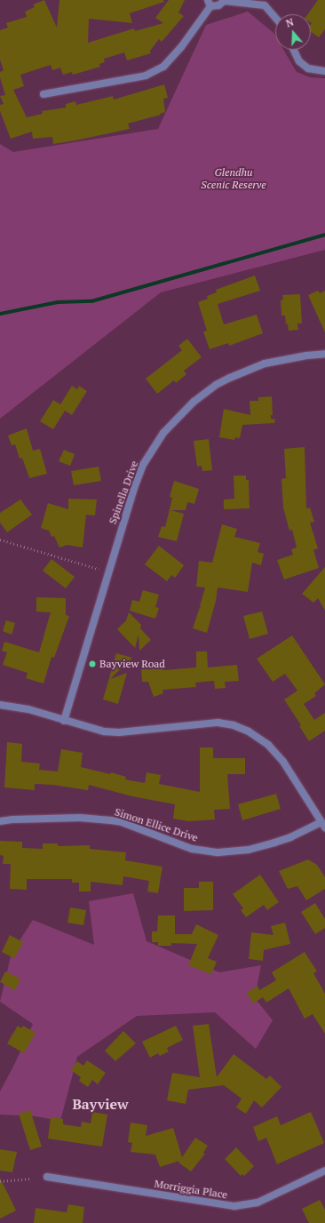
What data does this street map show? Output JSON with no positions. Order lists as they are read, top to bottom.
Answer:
{
  "streets": {
    "street": ["Spinella Drive", "Simon Ellice Drive", "Morriggia Place"]
  },
  "districts": ["Bayview"],
  "parks": ["Glendhu Scenic Reserve"],
  "places": ["Bayview Road"],
  "north": "top"
}
